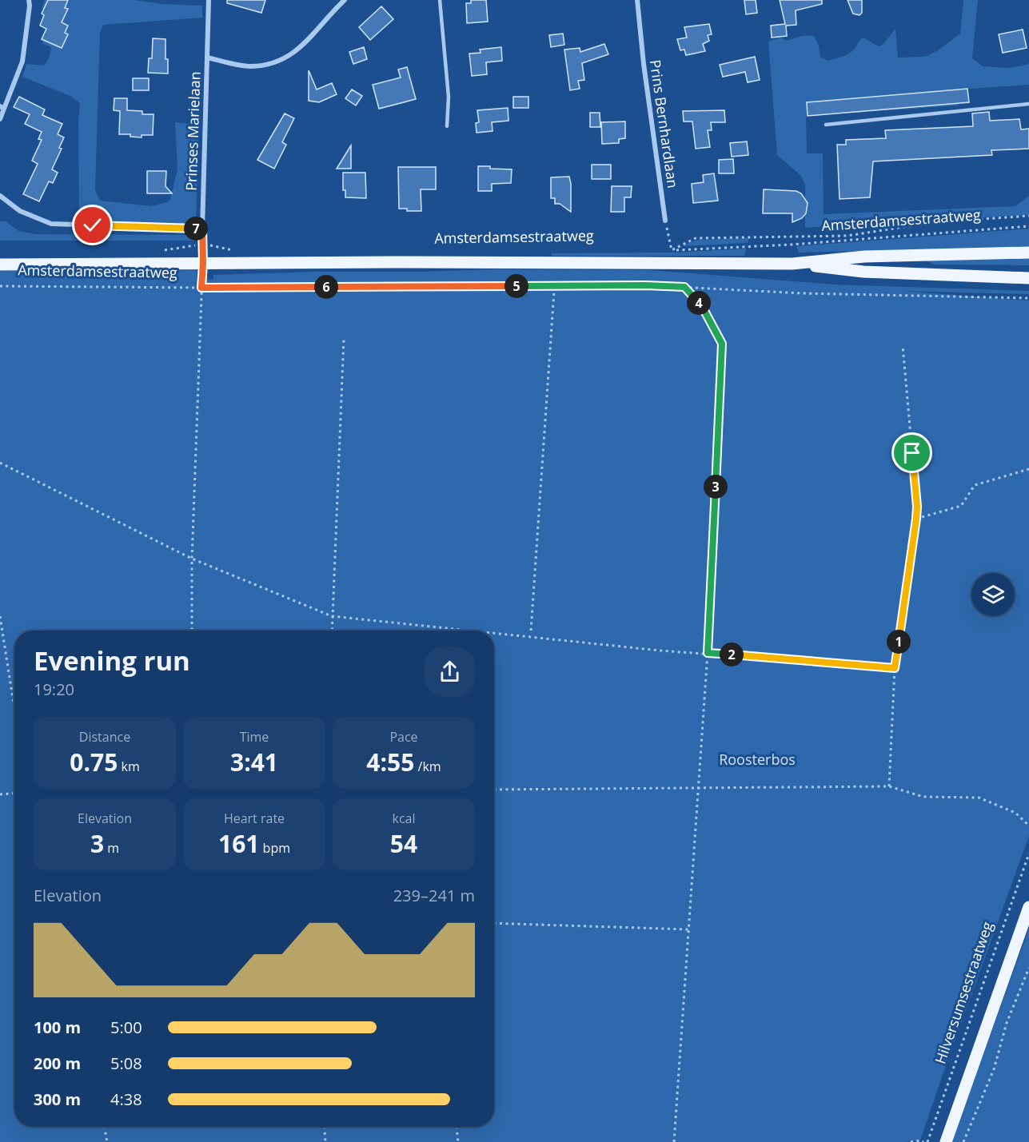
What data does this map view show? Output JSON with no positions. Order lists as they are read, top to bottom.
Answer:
{
  "streets": {
    "main road": ["Amsterdamsestraatweg"],
    "street": ["Prins Bernhardlaan", "Prinses Marielaan"],
    "path": ["Hilversumsestraatweg"]
  },
  "crossings": [
    ["Prinses Marielaan", "Amsterdamsestraatweg"]
  ],
  "parks": ["Roosterbos"],
  "page": {
    "pins": [
      "7",
      "5",
      "6",
      "4",
      "3",
      "1",
      "2"
    ],
    "heading": ["Evening run", "19:20"],
    "stats": [
      ["Distance", "0.75 km"],
      ["Time", "3:41"],
      ["Pace", "4:55 /km"],
      ["Elevation", "3 m"],
      ["Heart rate", "161 bpm"],
      ["kcal", "54"]
    ],
    "chart": ["Elevation", "239–241 m"],
    "list": [
      {
        "name": "100 m",
        "note": "5:00"
      },
      {
        "name": "200 m",
        "note": "5:08"
      },
      {
        "name": "300 m",
        "note": "4:38"
      }
    ]
  }
}
